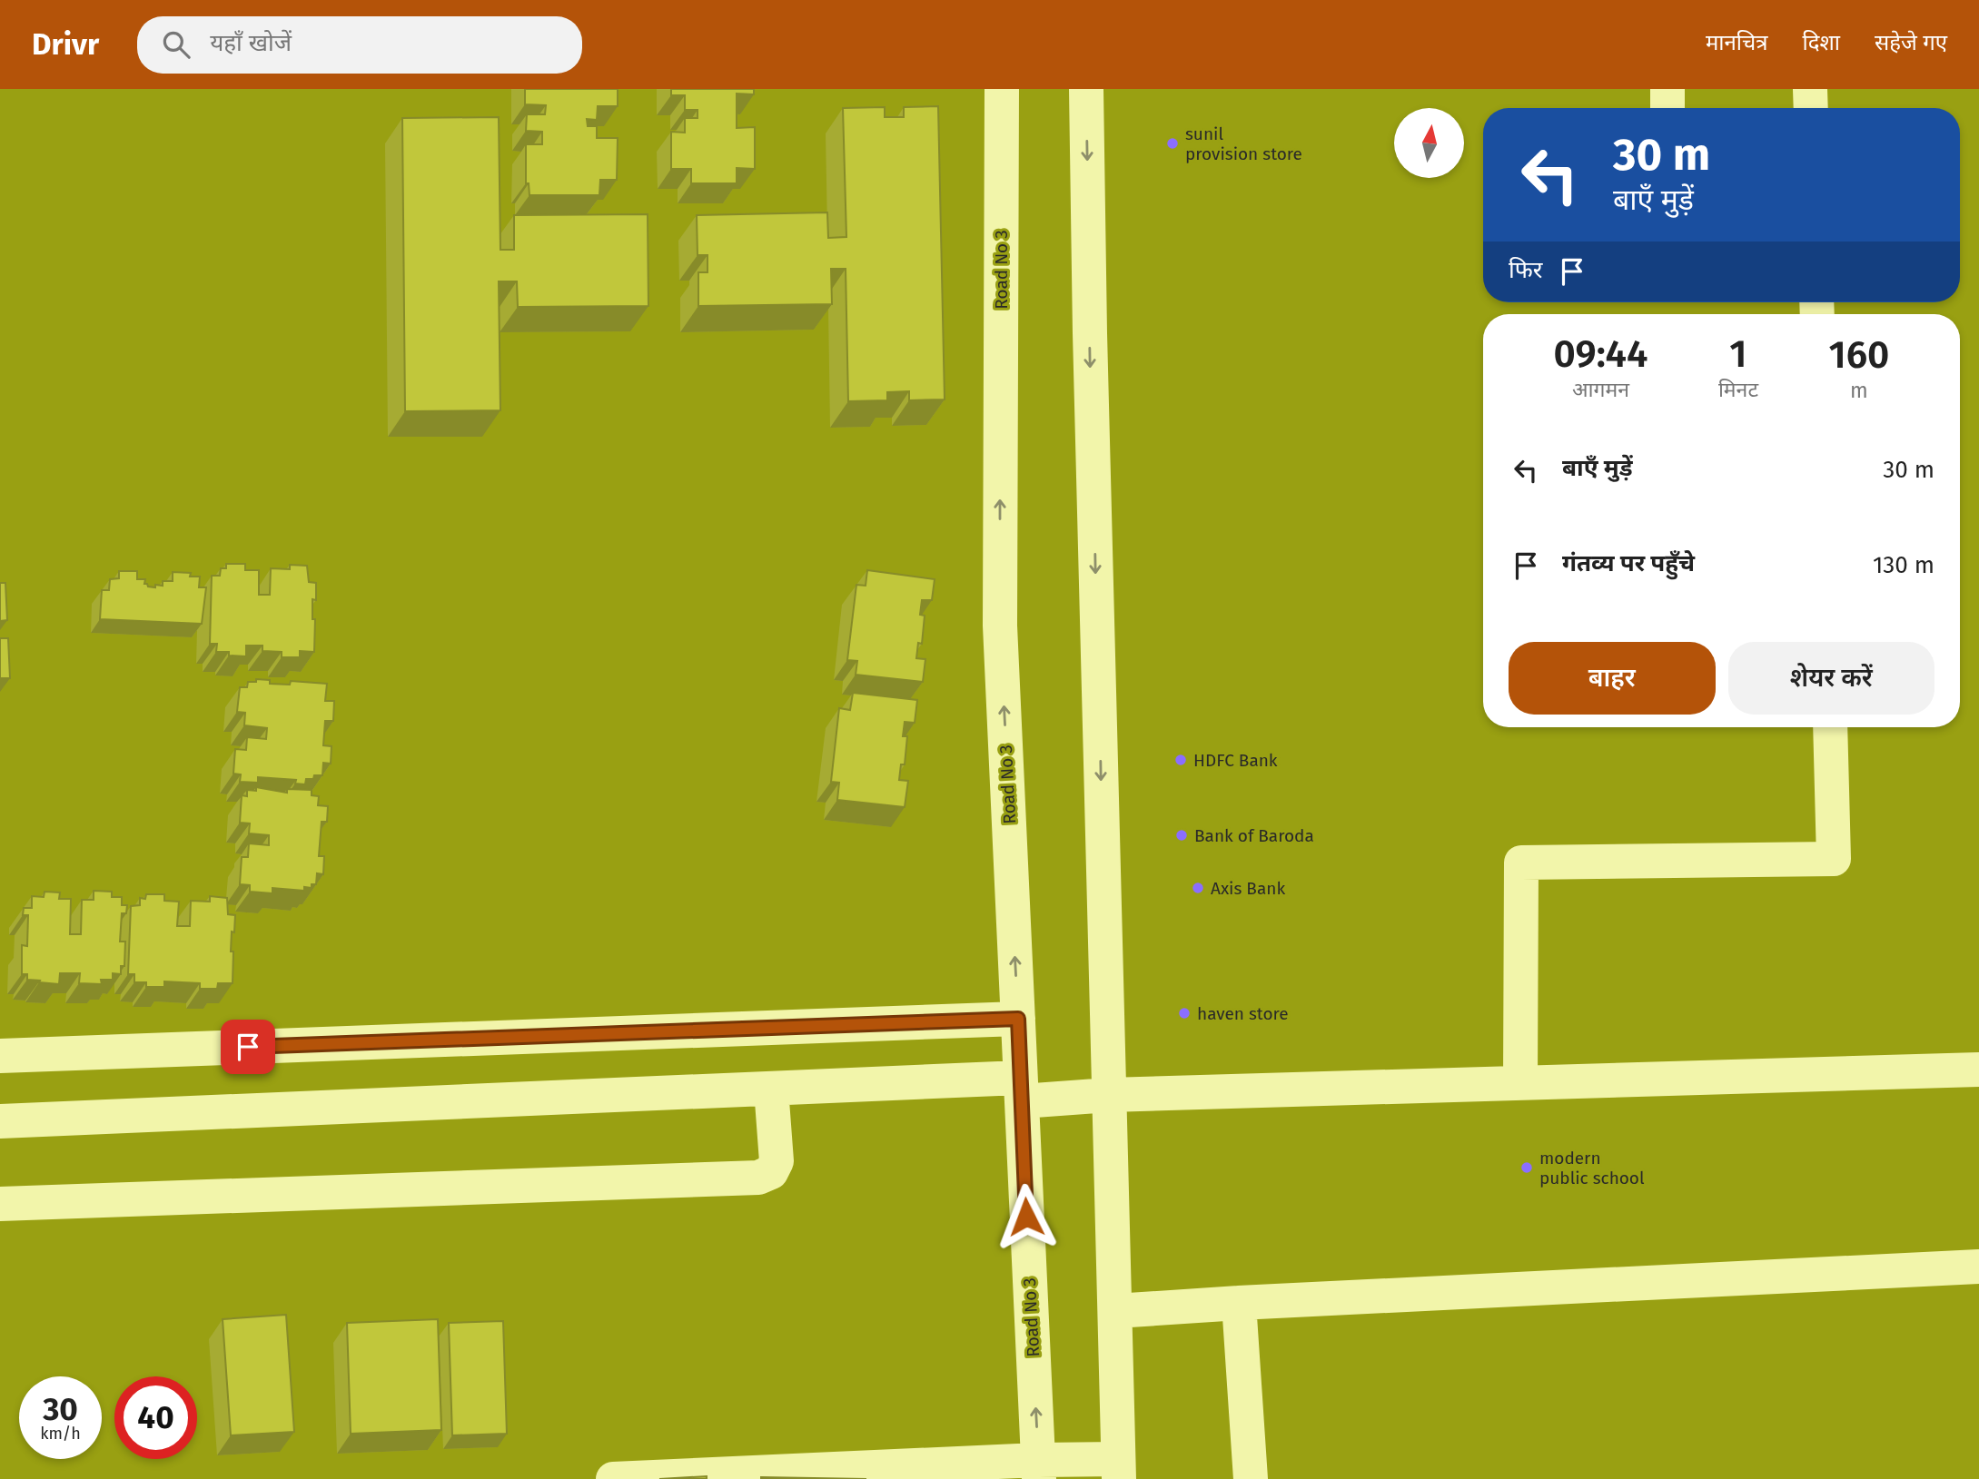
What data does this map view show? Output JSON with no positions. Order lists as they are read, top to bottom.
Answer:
{
  "streets": {
    "street": ["Road No 3"]
  },
  "places": [
    "sunil provision store",
    "HDFC Bank",
    "Bank of Baroda",
    "Axis Bank",
    "haven store",
    "modern public school"
  ],
  "north": "top",
  "page": {
    "header": "Drivr",
    "search": "यहाँ खोजें",
    "nav": ["मानचित्र", "दिशा", "सहेजे गए"],
    "turn": ["30 m", "बाएँ मुड़ें"],
    "then": "फिर",
    "eta": [
      "09:44",
      "आगमन",
      "1",
      "मिनट",
      "160",
      "m"
    ],
    "list": [
      {
        "name": "बाएँ मुड़ें",
        "value": "30 m"
      },
      {
        "name": "गंतव्य पर पहुँचे",
        "value": "130 m"
      }
    ],
    "buttons": ["बाहर", "शेयर करें"],
    "speed": "30 km/h",
    "limit": "40"
  }
}
